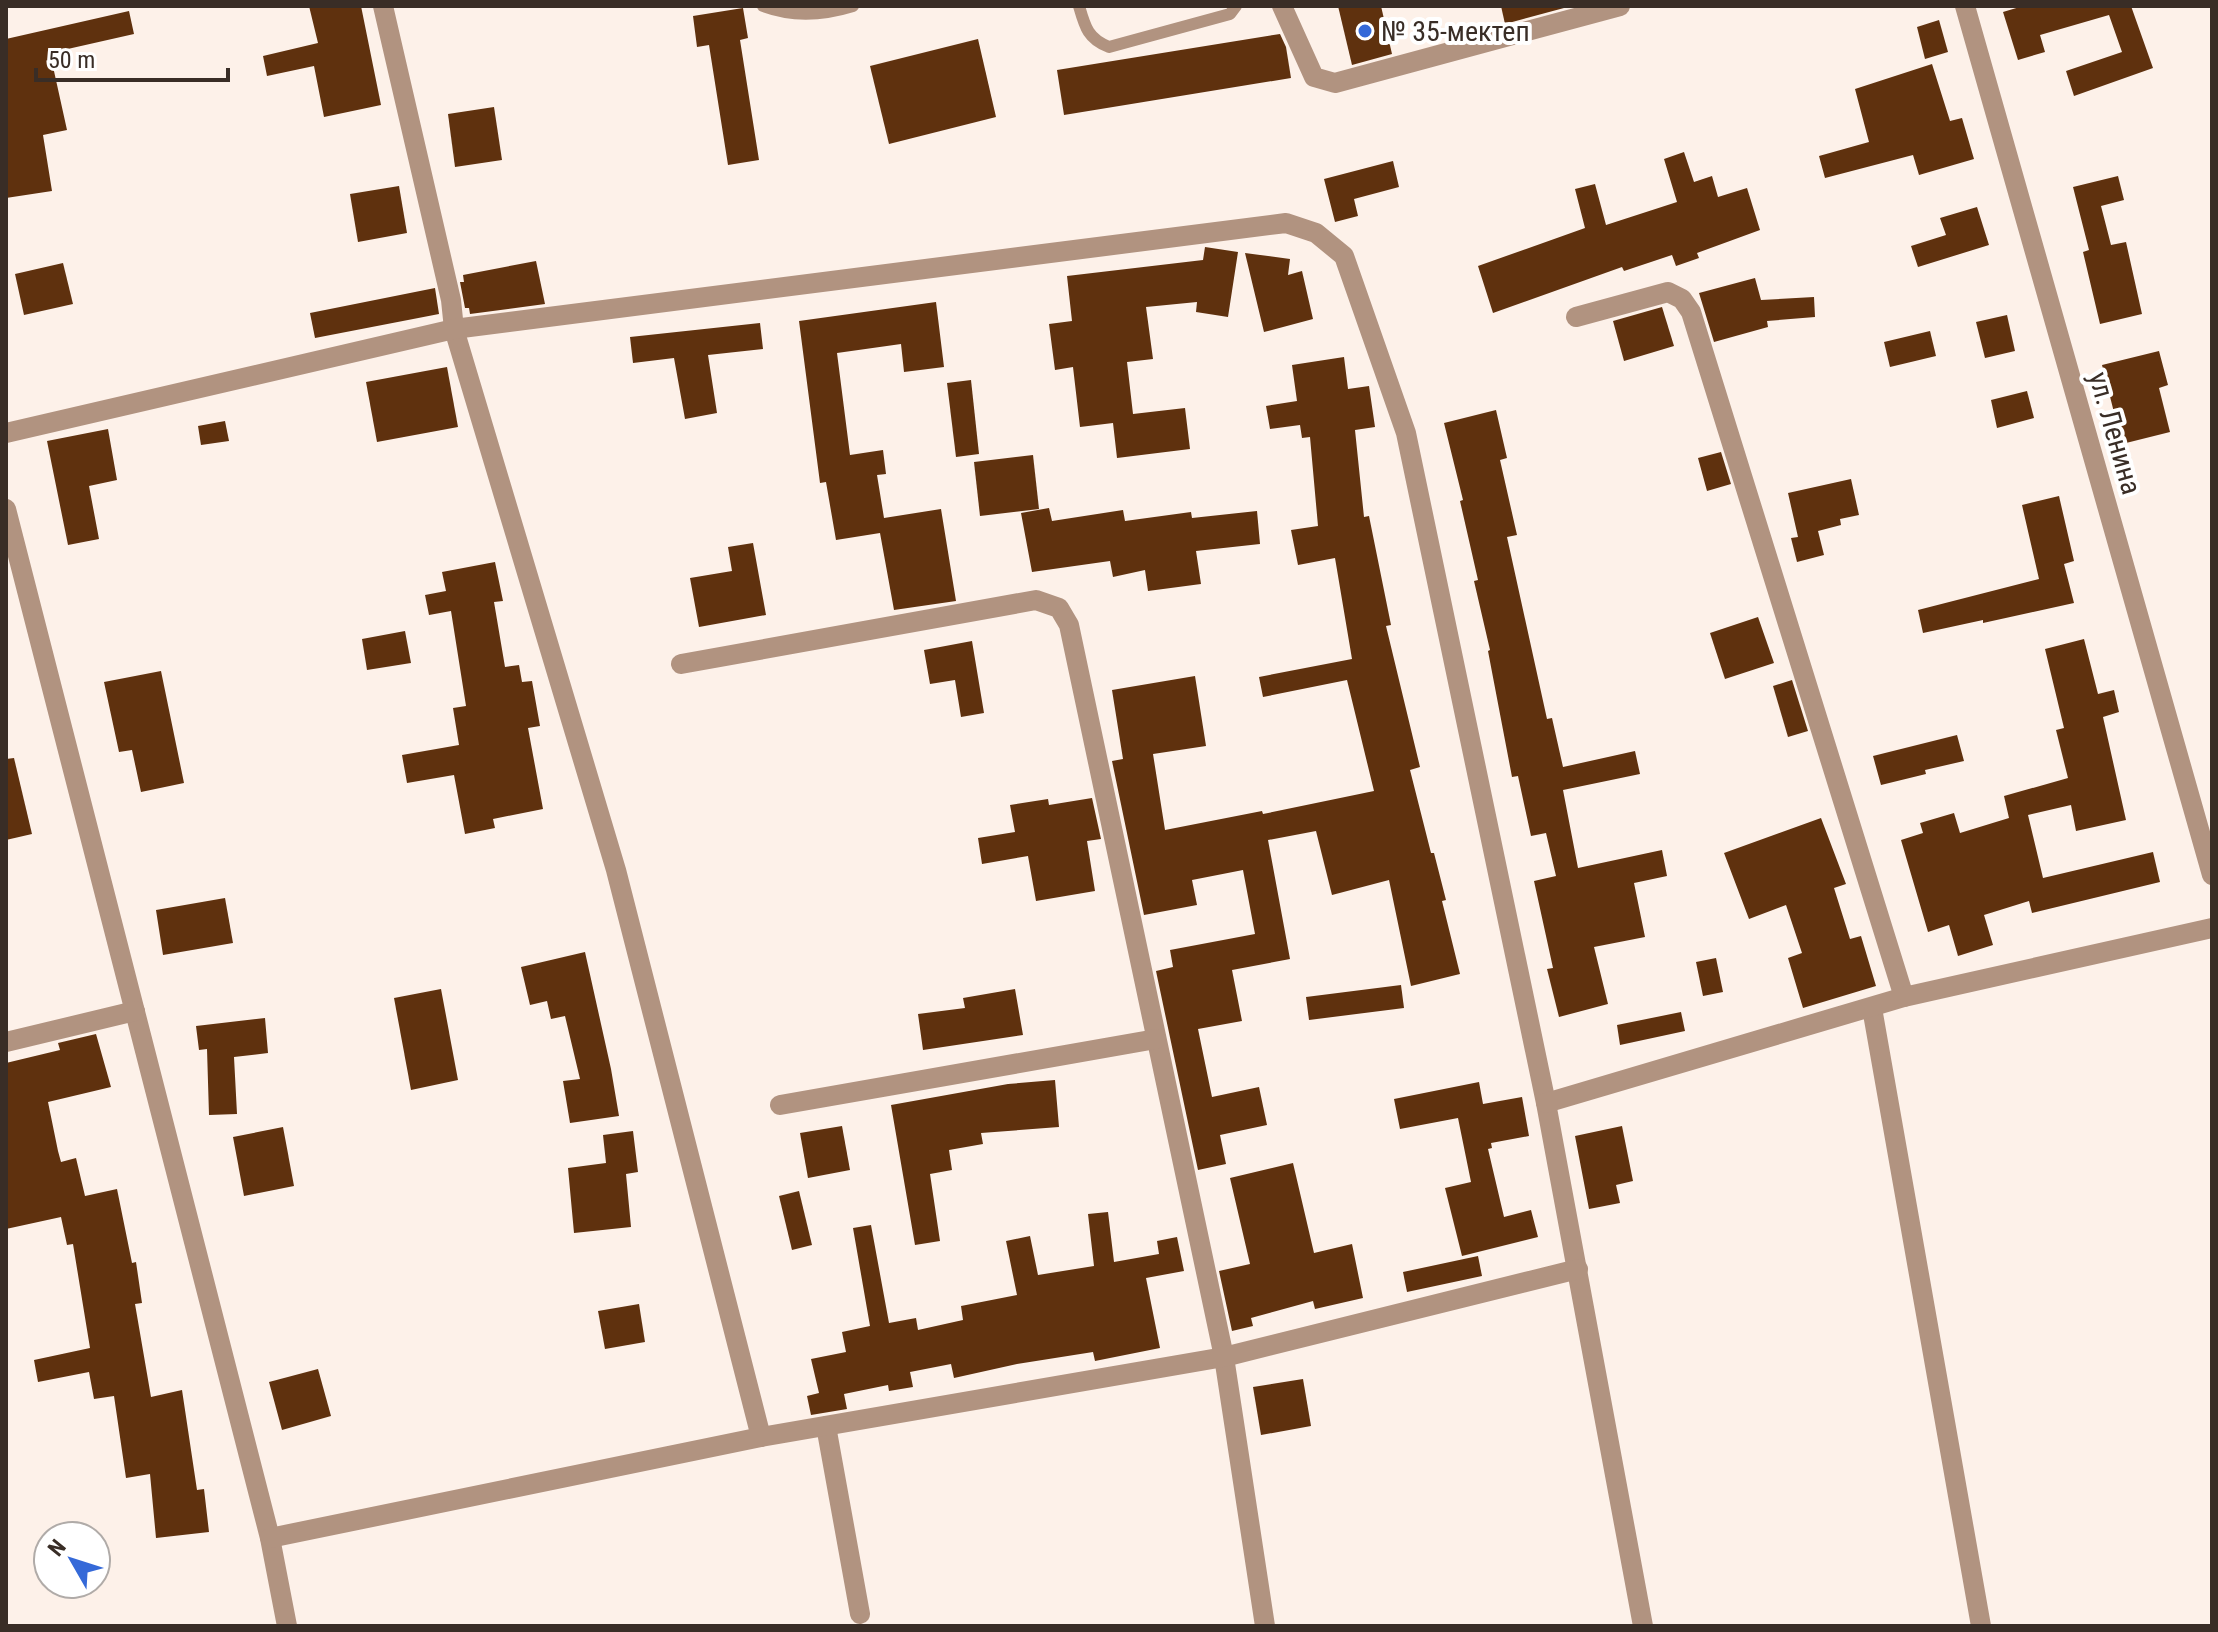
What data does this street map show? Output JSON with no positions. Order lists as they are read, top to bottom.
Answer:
{
  "streets": {
    "street": ["ул. Ленина"]
  },
  "places": ["№ 35-мектеп"],
  "scale_bar": "50 m",
  "north": "top left"
}
